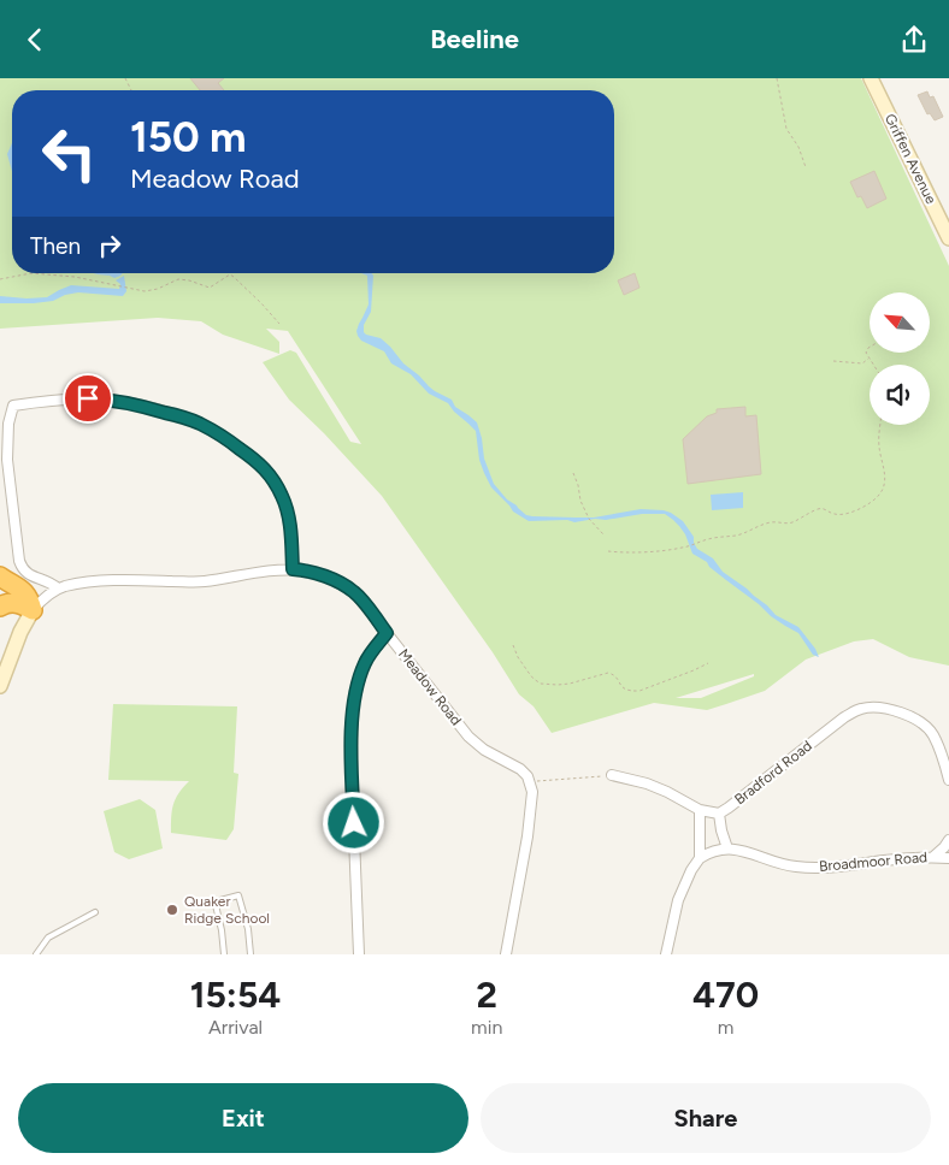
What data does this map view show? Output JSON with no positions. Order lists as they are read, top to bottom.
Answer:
{
  "streets": {
    "street": [
      "Griffen Avenue",
      "Meadow Road",
      "Bradford Road",
      "Broadmoor Road"
    ]
  },
  "places": ["Quaker Ridge School"],
  "north": "top left",
  "page": {
    "header": "Beeline",
    "turn": ["150 m", "Meadow Road"],
    "then": "Then",
    "eta": [
      "15:54",
      "Arrival",
      "2",
      "min",
      "470",
      "m"
    ],
    "buttons": ["Exit", "Share"]
  }
}
